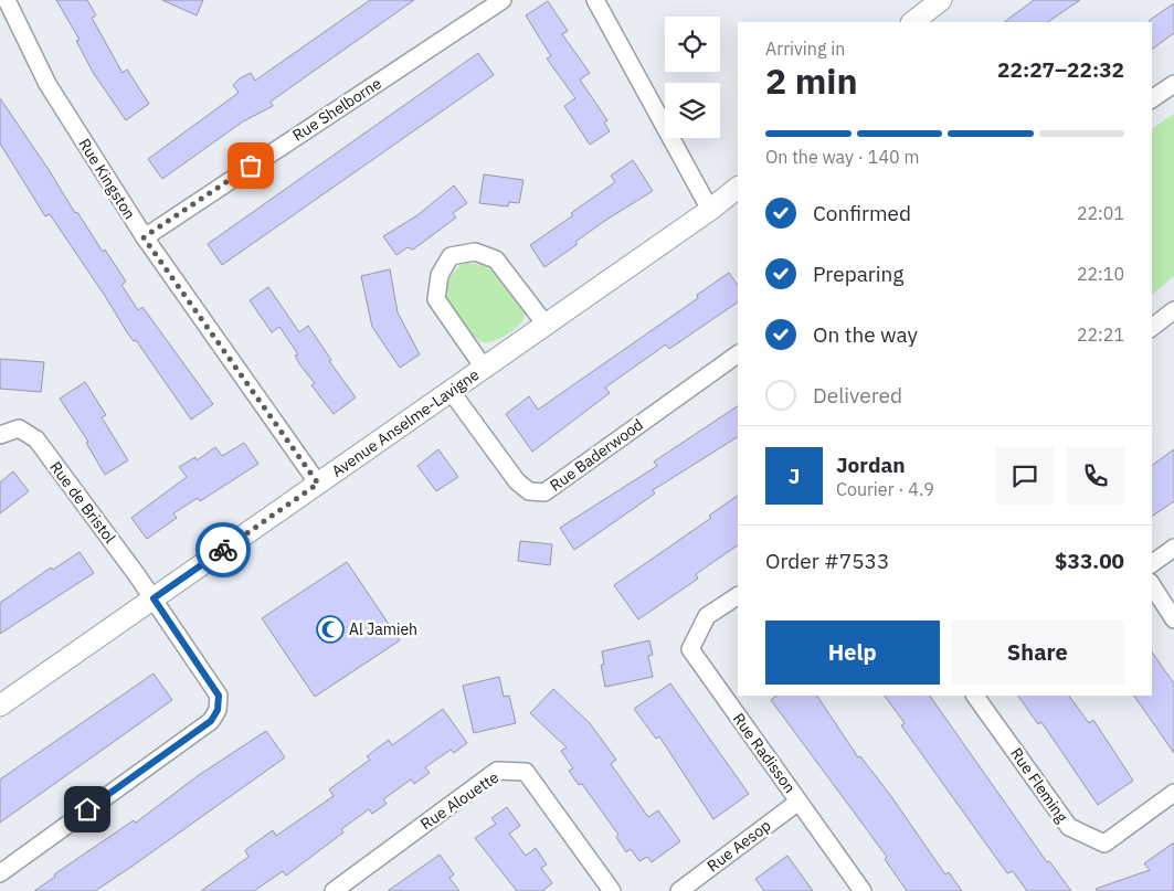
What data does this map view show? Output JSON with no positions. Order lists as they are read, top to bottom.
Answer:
{
  "streets": {
    "street": [
      "Rue Shelborne",
      "Rue Kingston",
      "Avenue Anselme-Lavigne",
      "Rue Baderwood",
      "Rue de Bristol",
      "Rue Radisson",
      "Rue Fleming",
      "Rue Alouette",
      "Rue Aesop"
    ]
  },
  "crossings": [
    ["Rue Shelborne", "Rue Kingston"],
    ["Rue Kingston", "Avenue Anselme-Lavigne"],
    ["Avenue Anselme-Lavigne", "Rue Baderwood"],
    ["Avenue Anselme-Lavigne", "Rue de Bristol"],
    ["Rue Radisson", "Rue Aesop"]
  ],
  "places": {
    "mosque": ["Al Jamieh"]
  },
  "page": {
    "heading": ["2 min", "Arriving in", "22:27–22:32"],
    "panel": [
      "Jordan",
      "Courier · 4.9",
      "Order #7533",
      "$33.00"
    ],
    "bar": "On the way · 140 m",
    "list": [
      ["Confirmed", "22:01"],
      ["Preparing", "22:10"],
      ["On the way", "22:21"],
      "Delivered"
    ],
    "round": "J",
    "buttons": ["Help", "Share"]
  }
}
